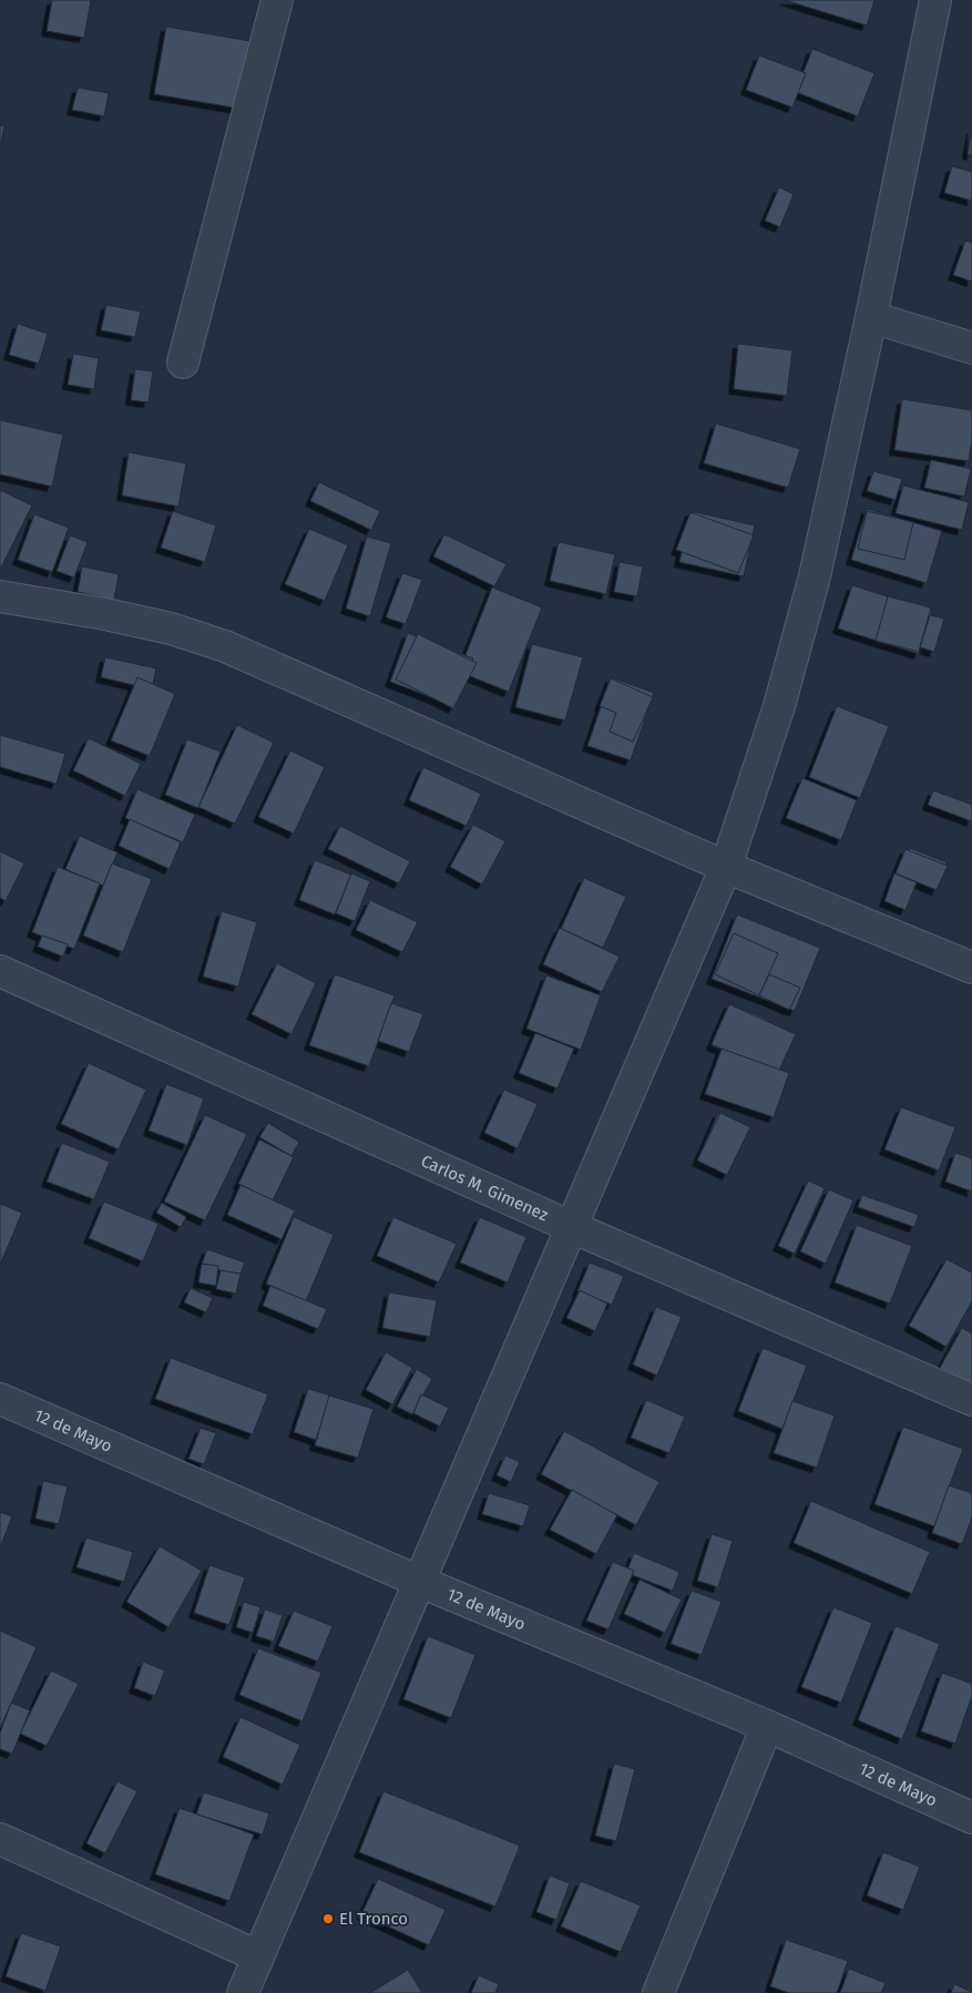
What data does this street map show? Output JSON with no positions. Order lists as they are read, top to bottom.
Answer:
{
  "streets": {
    "street": ["Carlos M. Gimenez", "12 de Mayo"]
  },
  "places": ["El Tronco"]
}
